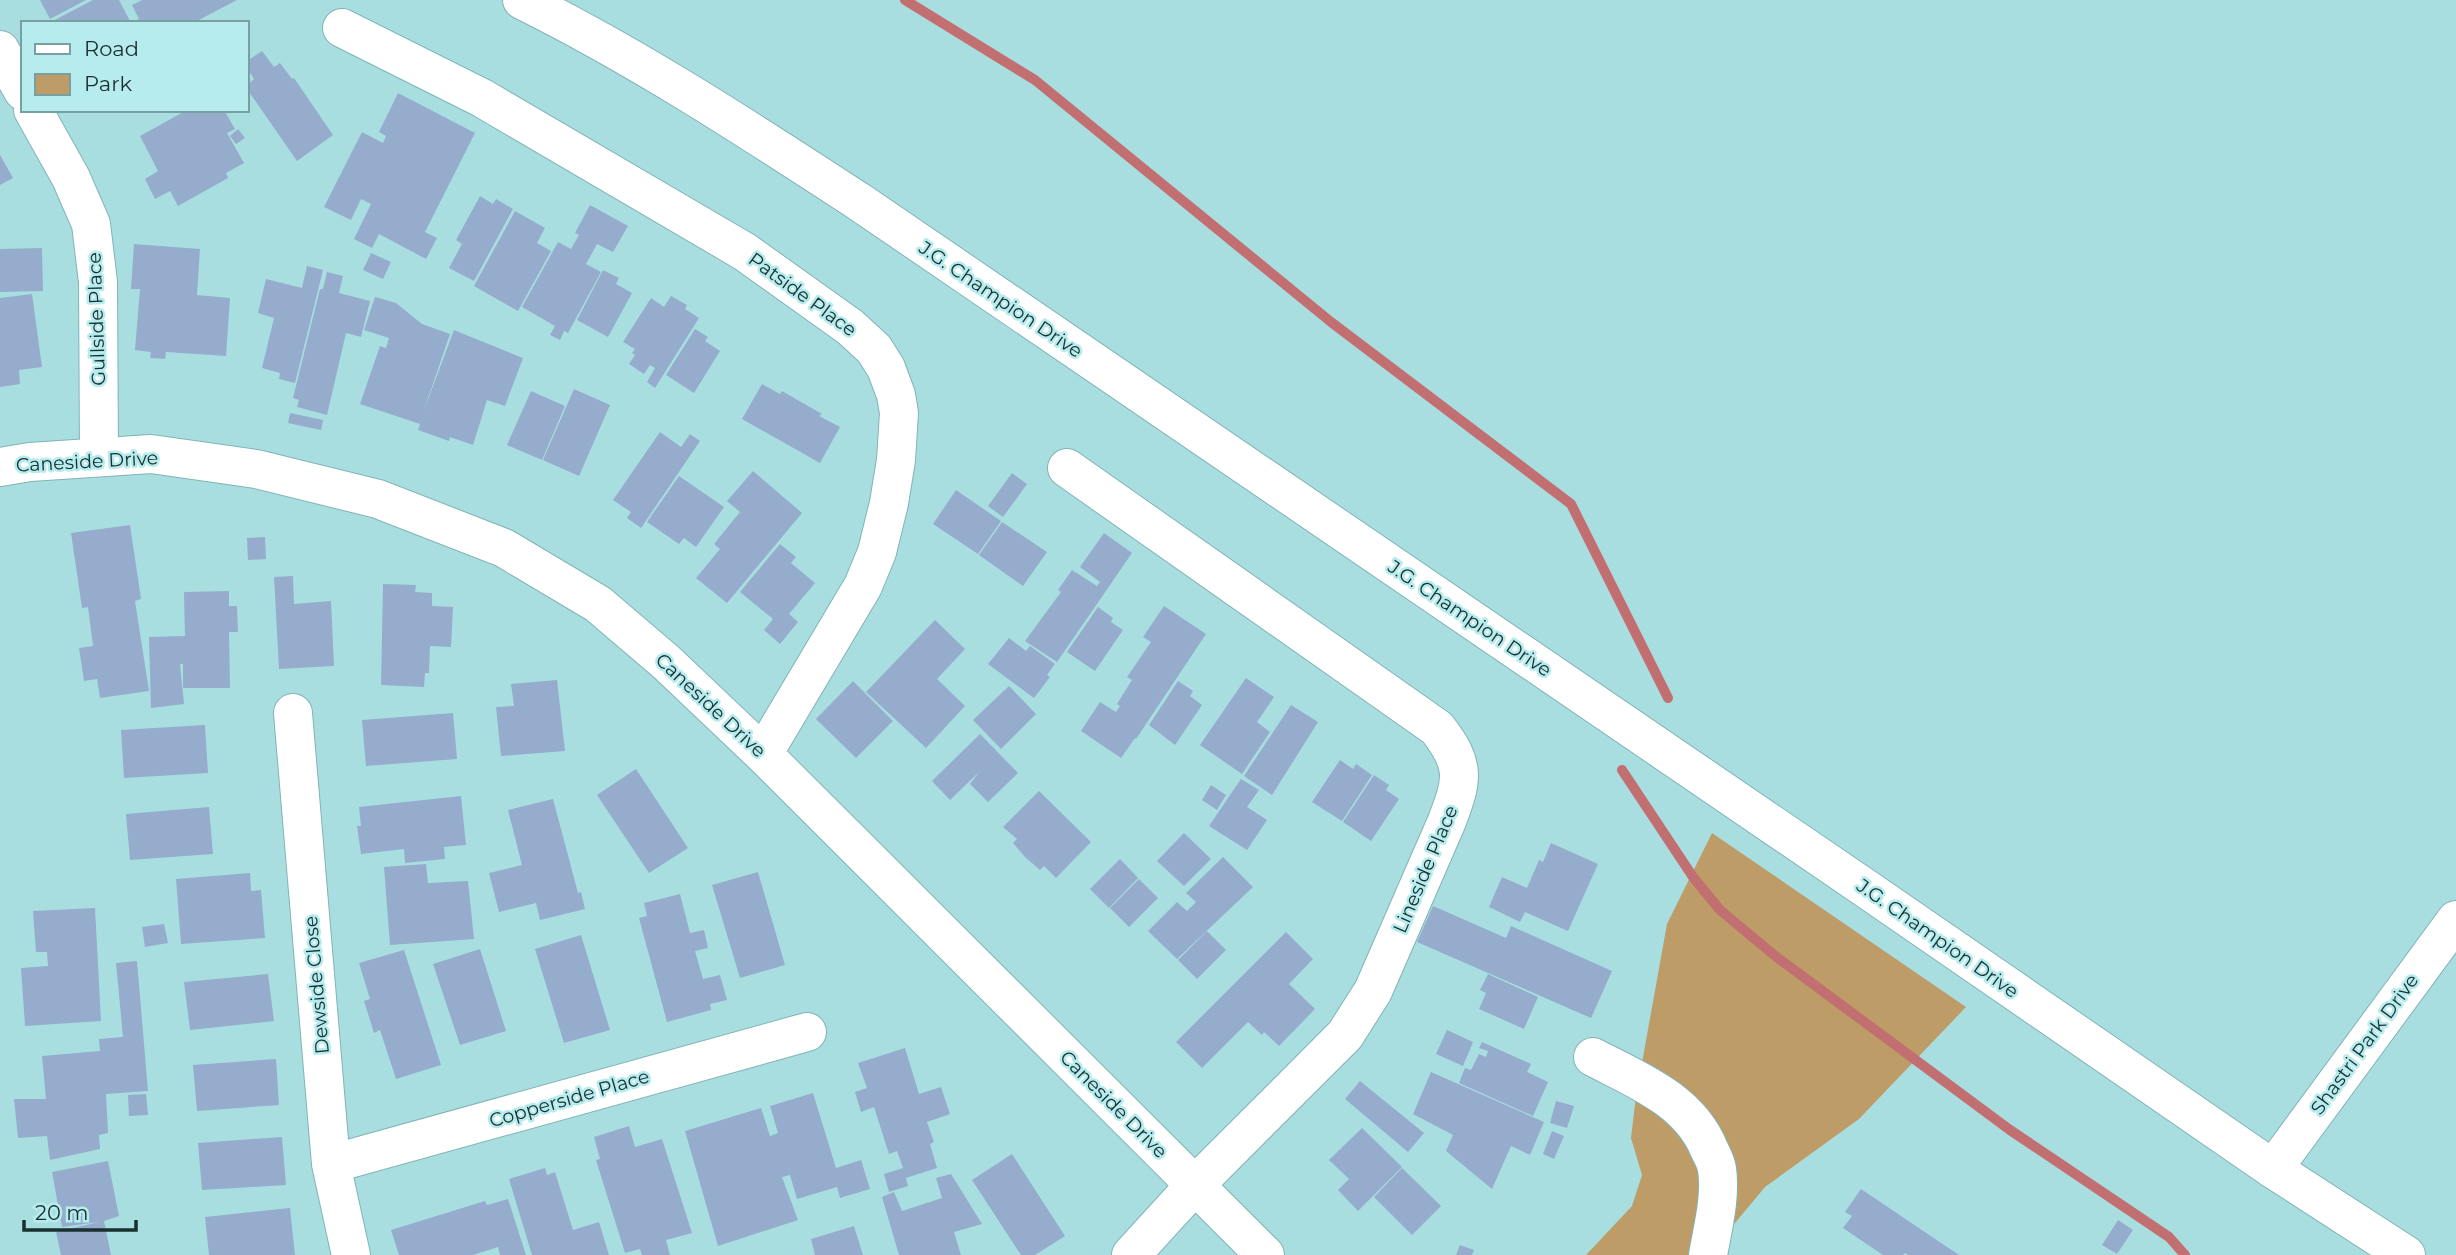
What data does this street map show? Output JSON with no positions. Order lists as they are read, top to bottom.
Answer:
{
  "streets": {
    "street": [
      "Patside Place",
      "J.G. Champion Drive",
      "Gullside Place",
      "Caneside Drive",
      "Lineside Place",
      "Dewside Close",
      "Shastri Park Drive",
      "Copperside Place"
    ]
  },
  "crossings": [
    ["Patside Place", "Caneside Drive"],
    ["J.G. Champion Drive", "Shastri Park Drive"],
    ["Gullside Place", "Caneside Drive"],
    ["Caneside Drive", "Lineside Place"],
    ["Dewside Close", "Copperside Place"]
  ],
  "legend": ["Road", "Park"],
  "scale_bar": "20 m"
}
